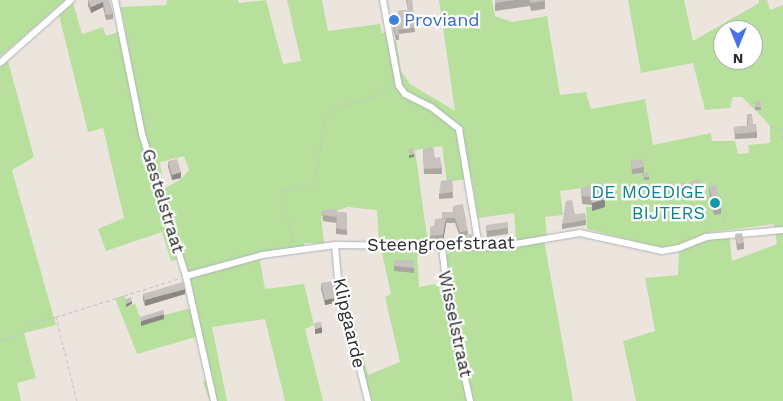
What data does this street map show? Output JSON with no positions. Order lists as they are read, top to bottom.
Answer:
{
  "streets": {
    "street": [
      "Gestelstraat",
      "Steengroefstraat",
      "Klipgaarde",
      "Wisselstraat"
    ]
  },
  "crossings": [
    ["Gestelstraat", "Steengroefstraat"],
    ["Steengroefstraat", "Klipgaarde"],
    ["Steengroefstraat", "Wisselstraat"]
  ],
  "places": ["Proviand", "DE MOEDIGE BIJTERS"],
  "north": "bottom"
}
